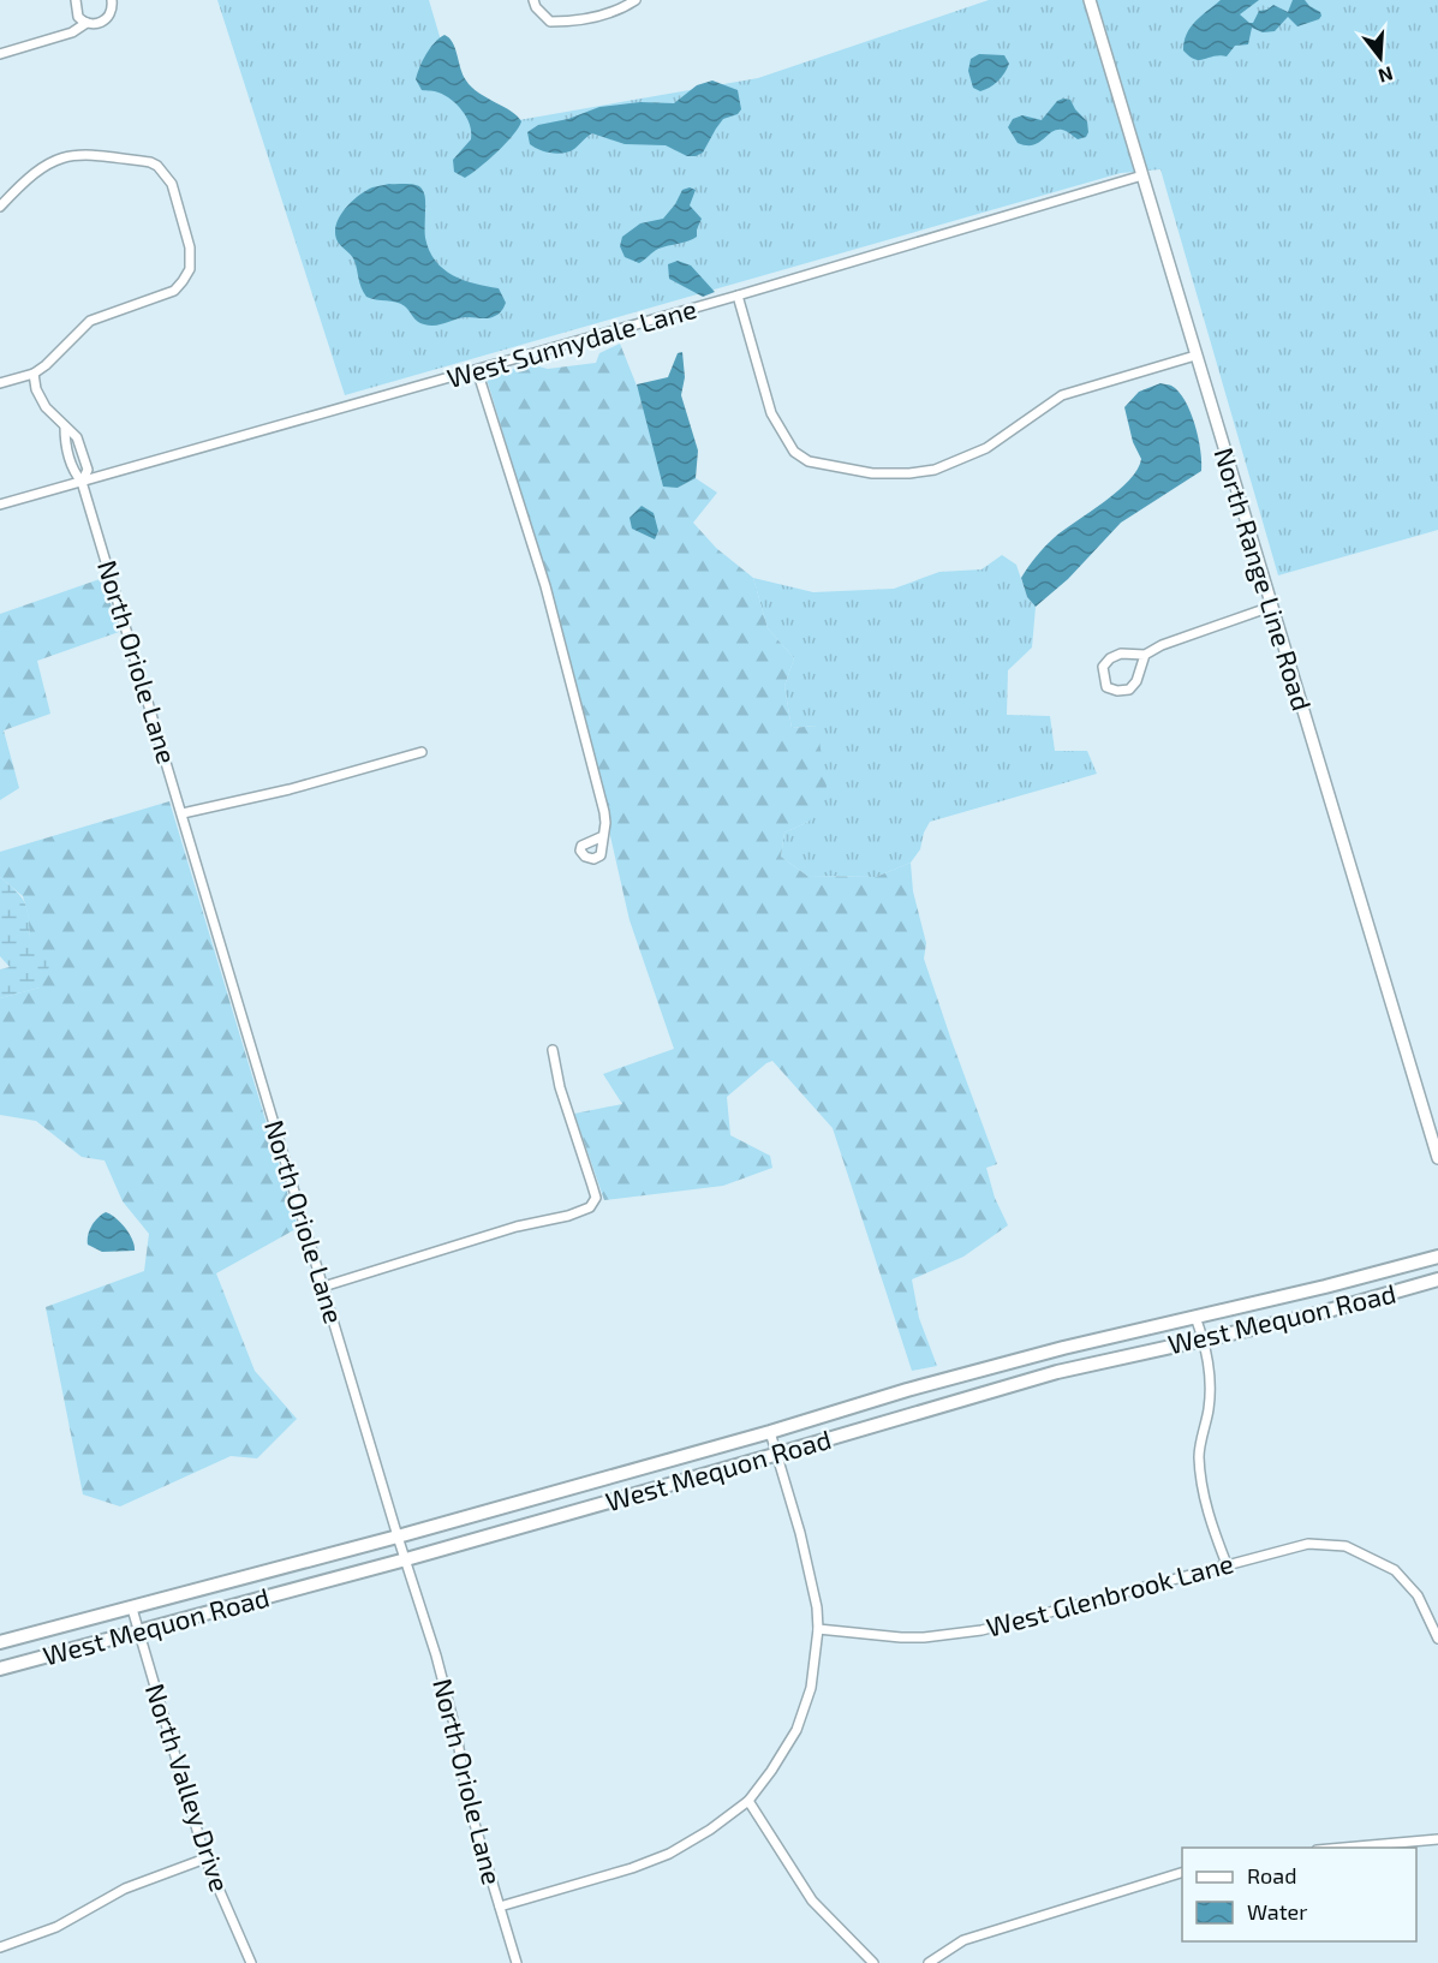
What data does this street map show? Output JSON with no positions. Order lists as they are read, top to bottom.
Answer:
{
  "streets": {
    "main road": ["West Mequon Road"],
    "street": [
      "West Sunnydale Lane",
      "North Range Line Road",
      "North Oriole Lane",
      "West Glenbrook Lane",
      "North Valley Drive"
    ]
  },
  "crossings": [
    ["West Sunnydale Lane", "North Range Line Road"],
    ["West Sunnydale Lane", "North Oriole Lane"],
    ["North Oriole Lane", "West Mequon Road"],
    ["West Mequon Road", "North Valley Drive"]
  ],
  "legend": ["Road", "Water"],
  "north": "bottom"
}
